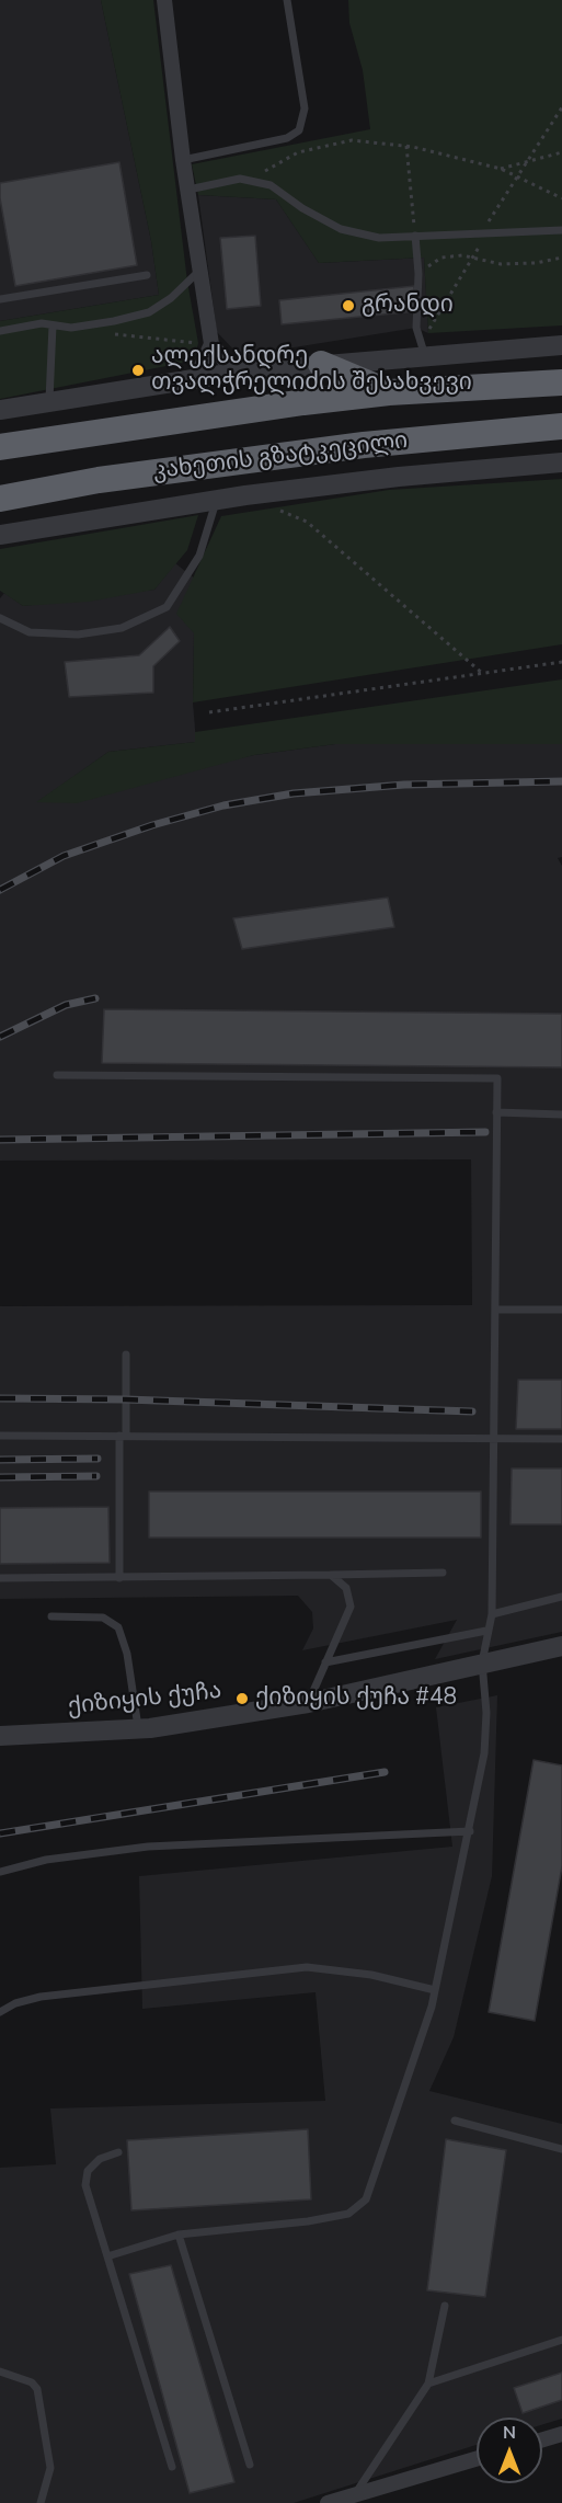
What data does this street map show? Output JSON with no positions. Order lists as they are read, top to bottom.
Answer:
{
  "streets": {
    "highway": ["კახეთის გზატკეცილი"],
    "street": ["ქიზიყის ქუჩა"]
  },
  "places": ["გრანდი", "ალექსანდრე თვალჭრელიძის შესახვევი", "ქიზიყის ქუჩა #48"],
  "north": "top"
}
